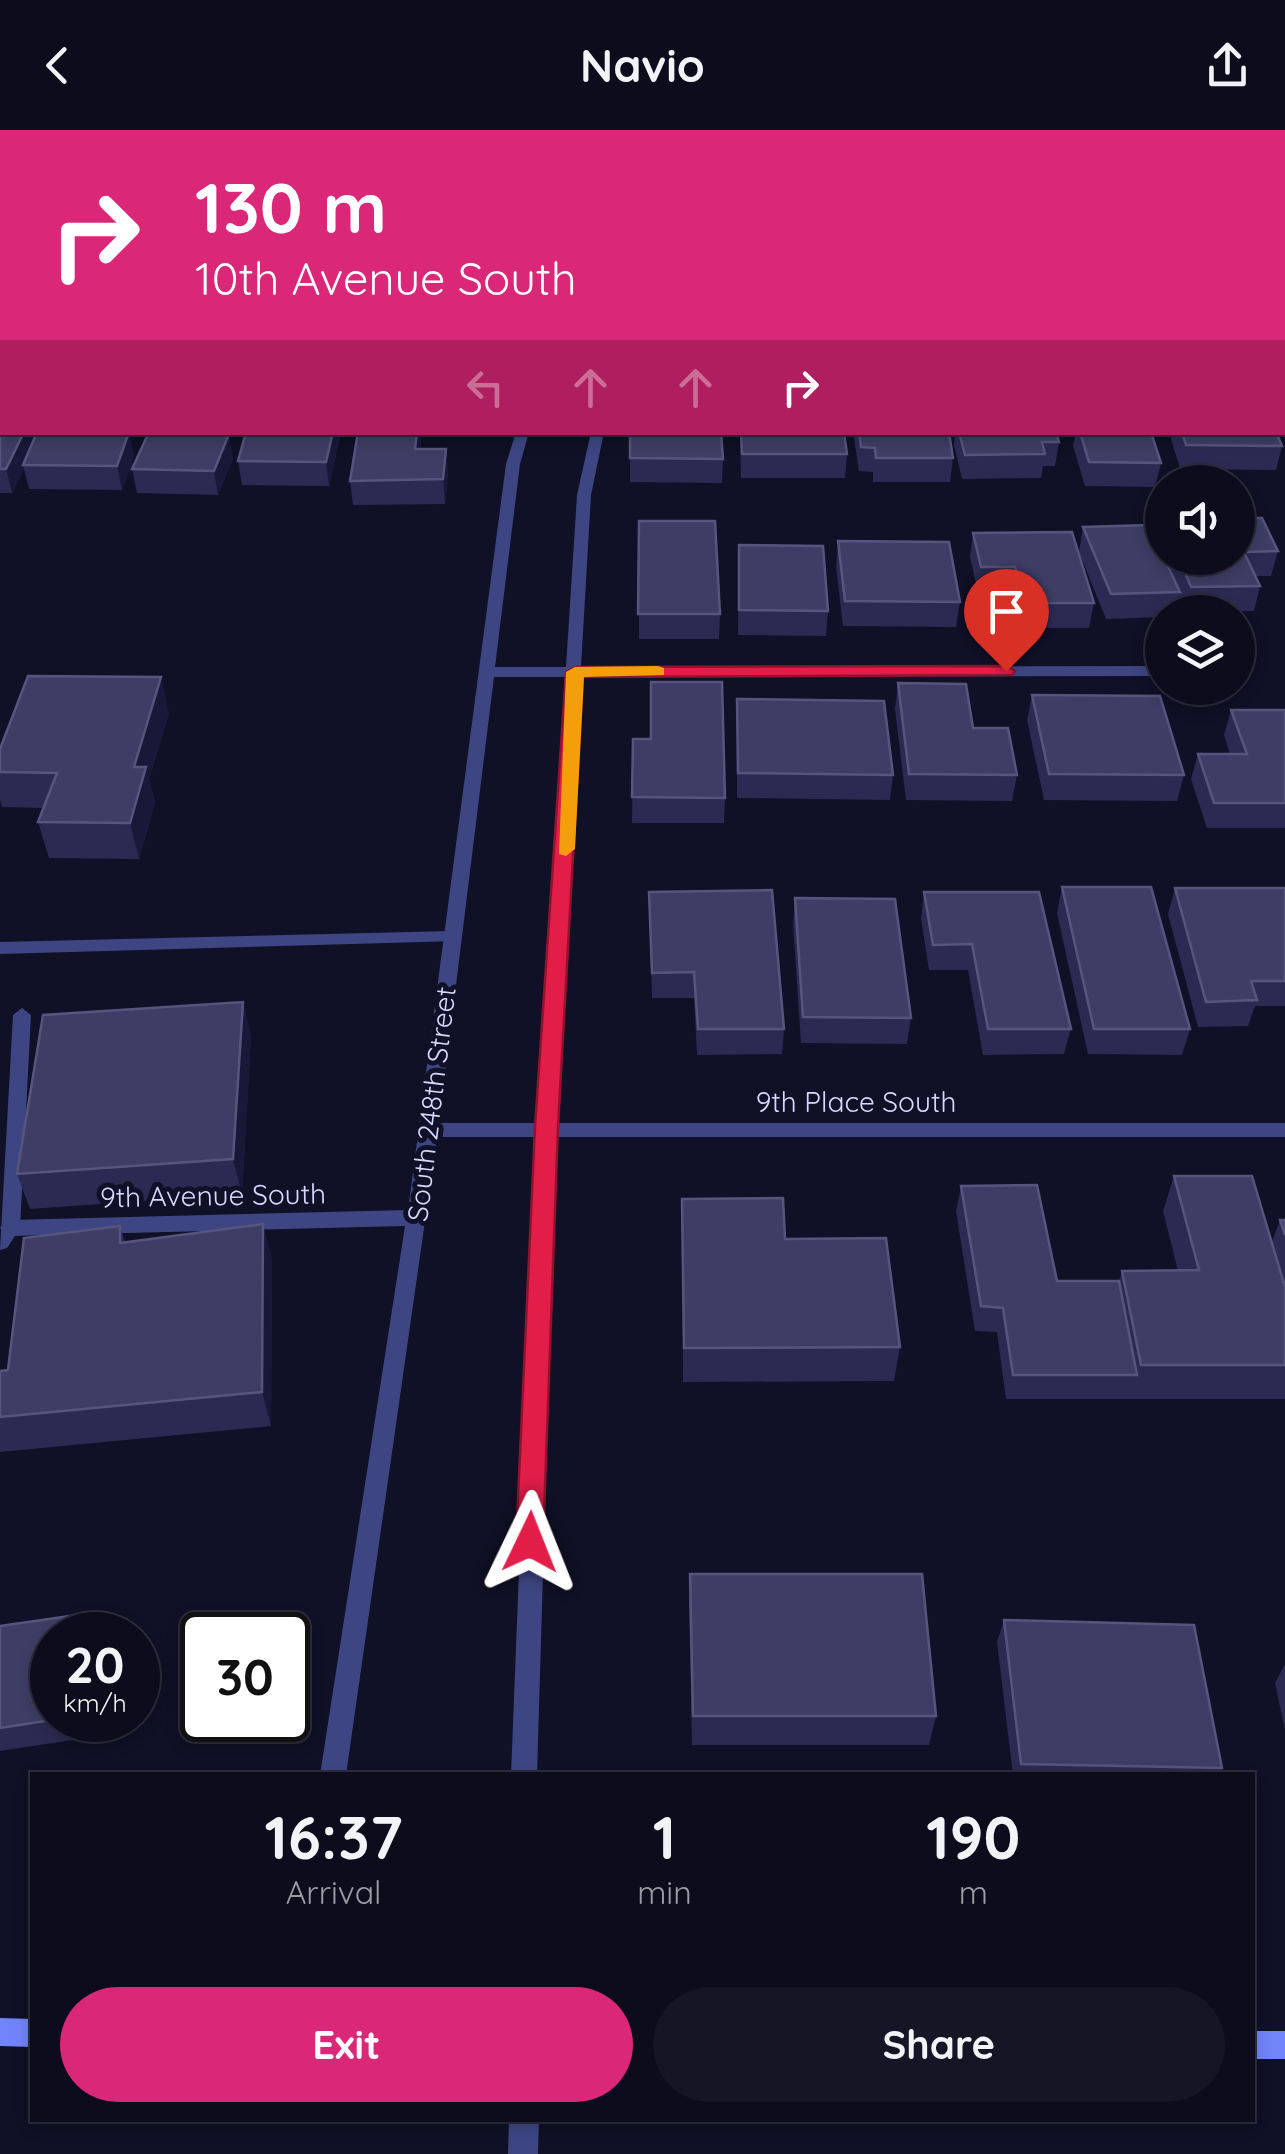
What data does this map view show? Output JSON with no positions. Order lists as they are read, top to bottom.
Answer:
{
  "streets": {
    "street": ["9th Place South", "South 248th Street", "9th Avenue South"]
  },
  "crossings": [
    ["9th Place South", "South 248th Street"],
    ["South 248th Street", "9th Avenue South"]
  ],
  "page": {
    "header": "Navio",
    "turn": ["130 m", "10th Avenue South"],
    "speed": "20 km/h",
    "limit": "30",
    "eta": [
      "16:37",
      "Arrival",
      "1",
      "min",
      "190",
      "m"
    ],
    "buttons": ["Exit", "Share"]
  }
}
